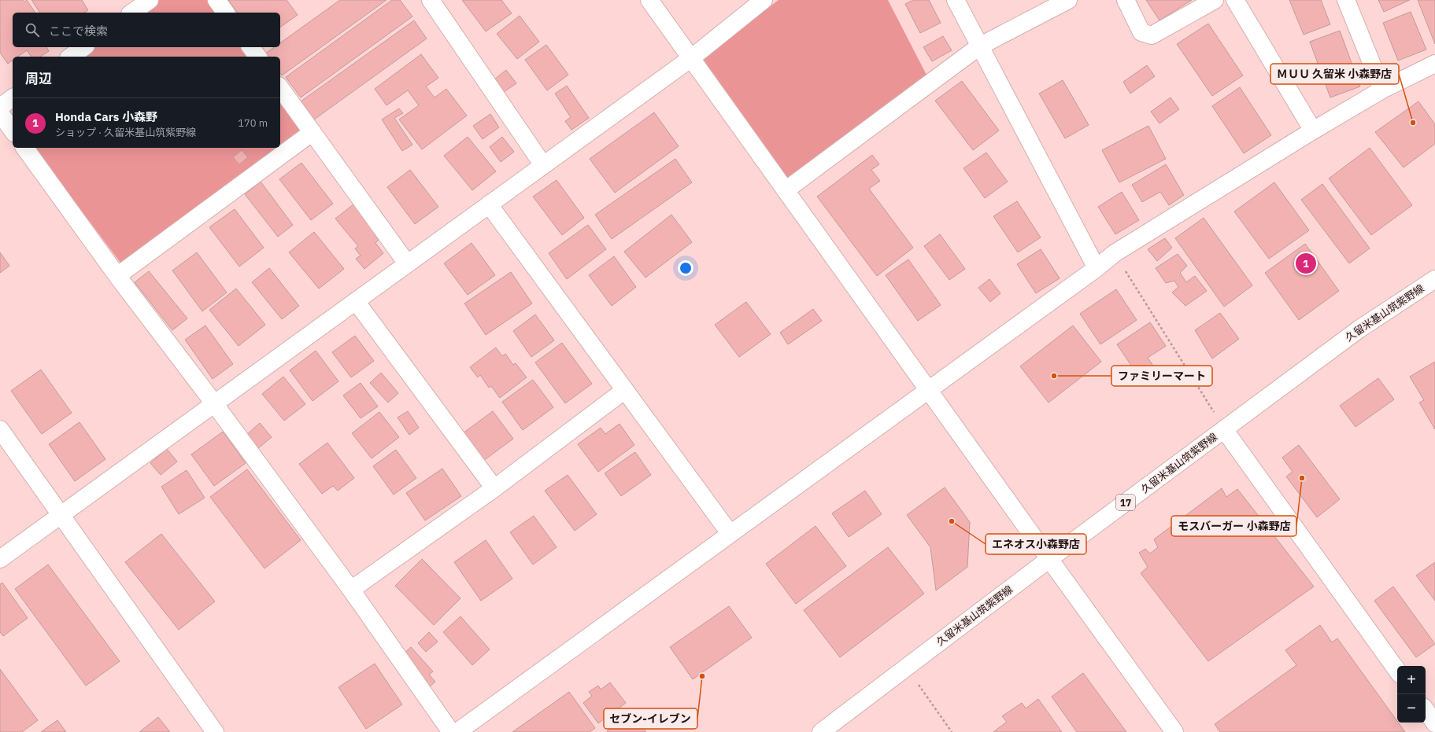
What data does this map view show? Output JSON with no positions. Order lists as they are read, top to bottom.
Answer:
{
  "streets": {
    "street": ["久留米基山筑紫野線", "17"]
  },
  "places": [
    "ＭＵＵ 久留米 小森野店",
    "ファミリーマート",
    "モスバーガー 小森野店",
    "エネオス小森野店",
    "セブン-イレブン"
  ],
  "page": {
    "search": "ここで検索",
    "heading": "周辺",
    "list": [
      {
        "mark": "1",
        "name": "Honda Cars 小森野",
        "note": "ショップ · 久留米基山筑紫野線",
        "value": "170 m"
      }
    ],
    "pins": "1",
    "map_buttons": ["+", "−"]
  }
}
